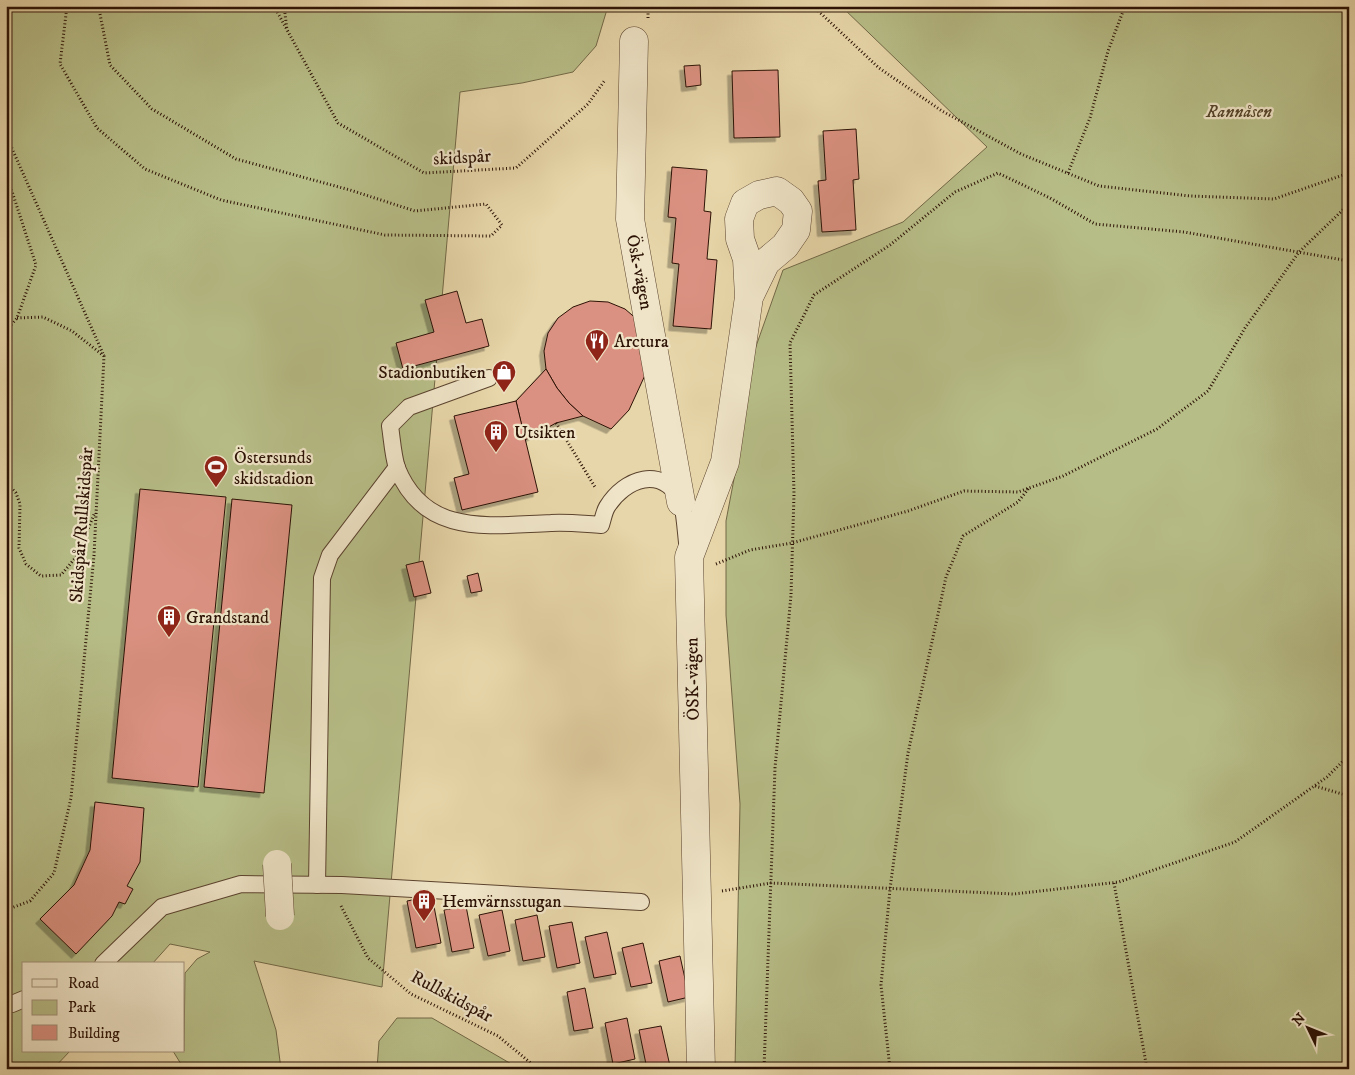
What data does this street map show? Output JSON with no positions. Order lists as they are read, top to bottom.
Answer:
{
  "streets": {
    "street": ["Ösk-vägen", "ÖSK-vägen"],
    "path": ["skidspår", "Skidspår/Rullskidspår", "Rullskidspår"]
  },
  "crossings": [
    ["skidspår", "Ösk-vägen"]
  ],
  "parks": ["Rannåsen"],
  "places": {
    "restaurant": ["Arctura"],
    "shop": ["Stadionbutiken"],
    "building": ["Utsikten", "Grandstand", "Hemvärnsstugan"],
    "sports": ["Östersunds skidstadion"]
  },
  "legend": ["Road", "Park", "Building"],
  "north": "top left"
}
